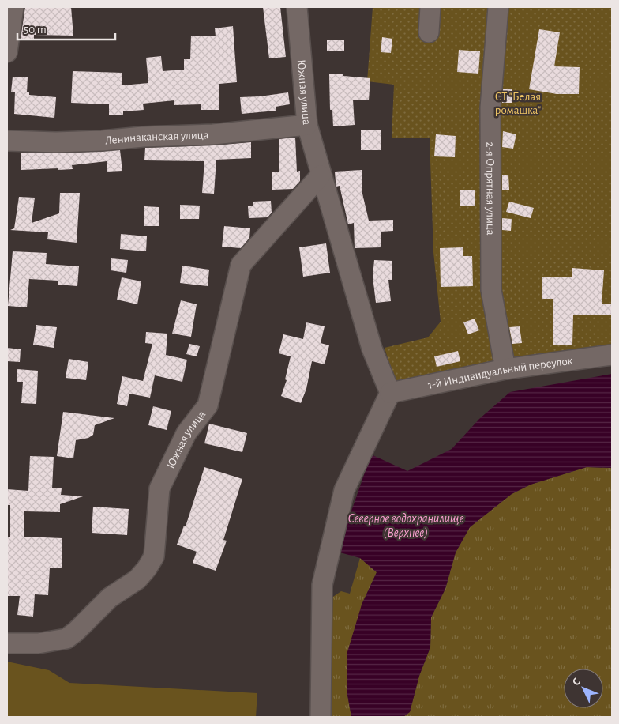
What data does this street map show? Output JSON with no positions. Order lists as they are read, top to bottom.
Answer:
{
  "streets": {
    "street": [
      "Южная улица",
      "Ленинаканская улица",
      "2-я Опрятная улица",
      "1-й Индивидуальный переулок"
    ]
  },
  "crossings": [
    ["Южная улица", "Ленинаканская улица"],
    ["Южная улица", "1-й Индивидуальный переулок"],
    ["2-я Опрятная улица", "1-й Индивидуальный переулок"]
  ],
  "water": ["Северное водохранилище (Верхнее)"],
  "parks": ["СТ \"Белая ромашка\""],
  "scale_bar": "50 m",
  "north": "top left"
}
